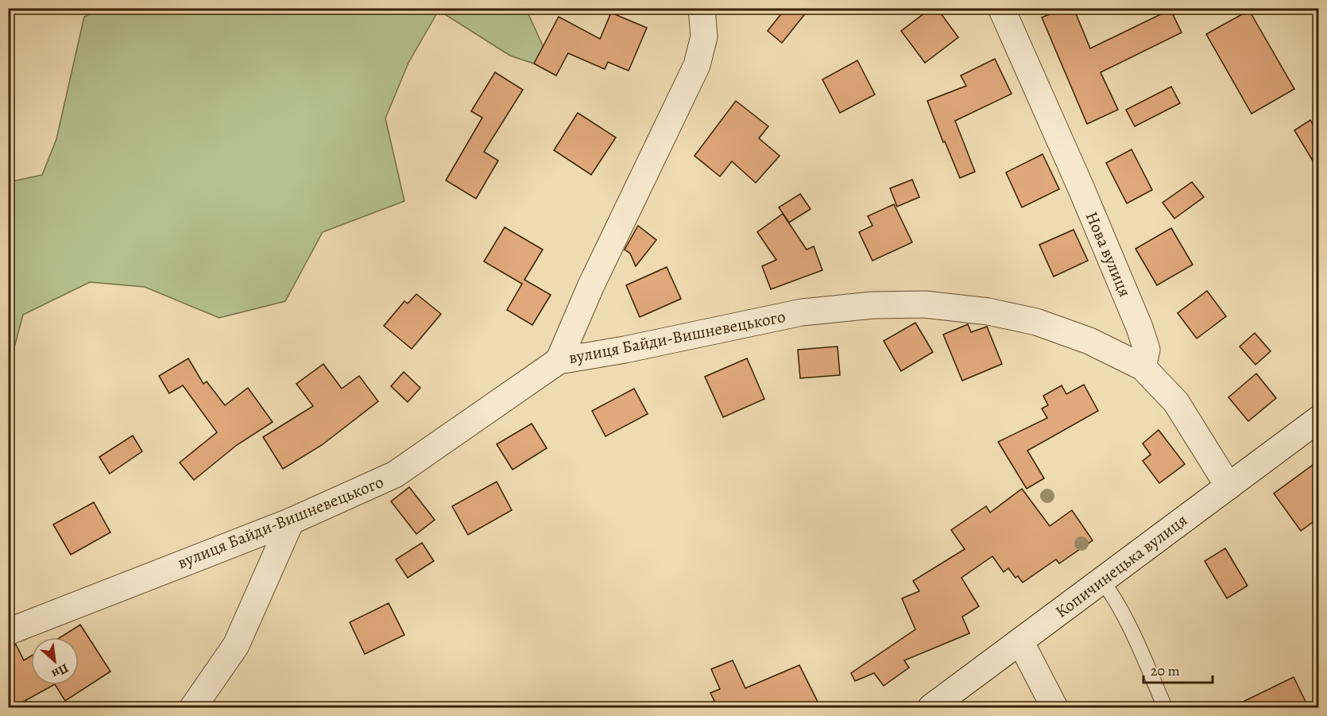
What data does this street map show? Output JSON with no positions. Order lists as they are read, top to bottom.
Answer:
{
  "streets": {
    "street": ["Нова вулиця", "вулиця Байди-Вишневецького", "Копичинецька вулиця"]
  },
  "crossings": [
    ["Нова вулиця", "вулиця Байди-Вишневецького"]
  ],
  "scale_bar": "20 m",
  "north": "bottom right"
}
